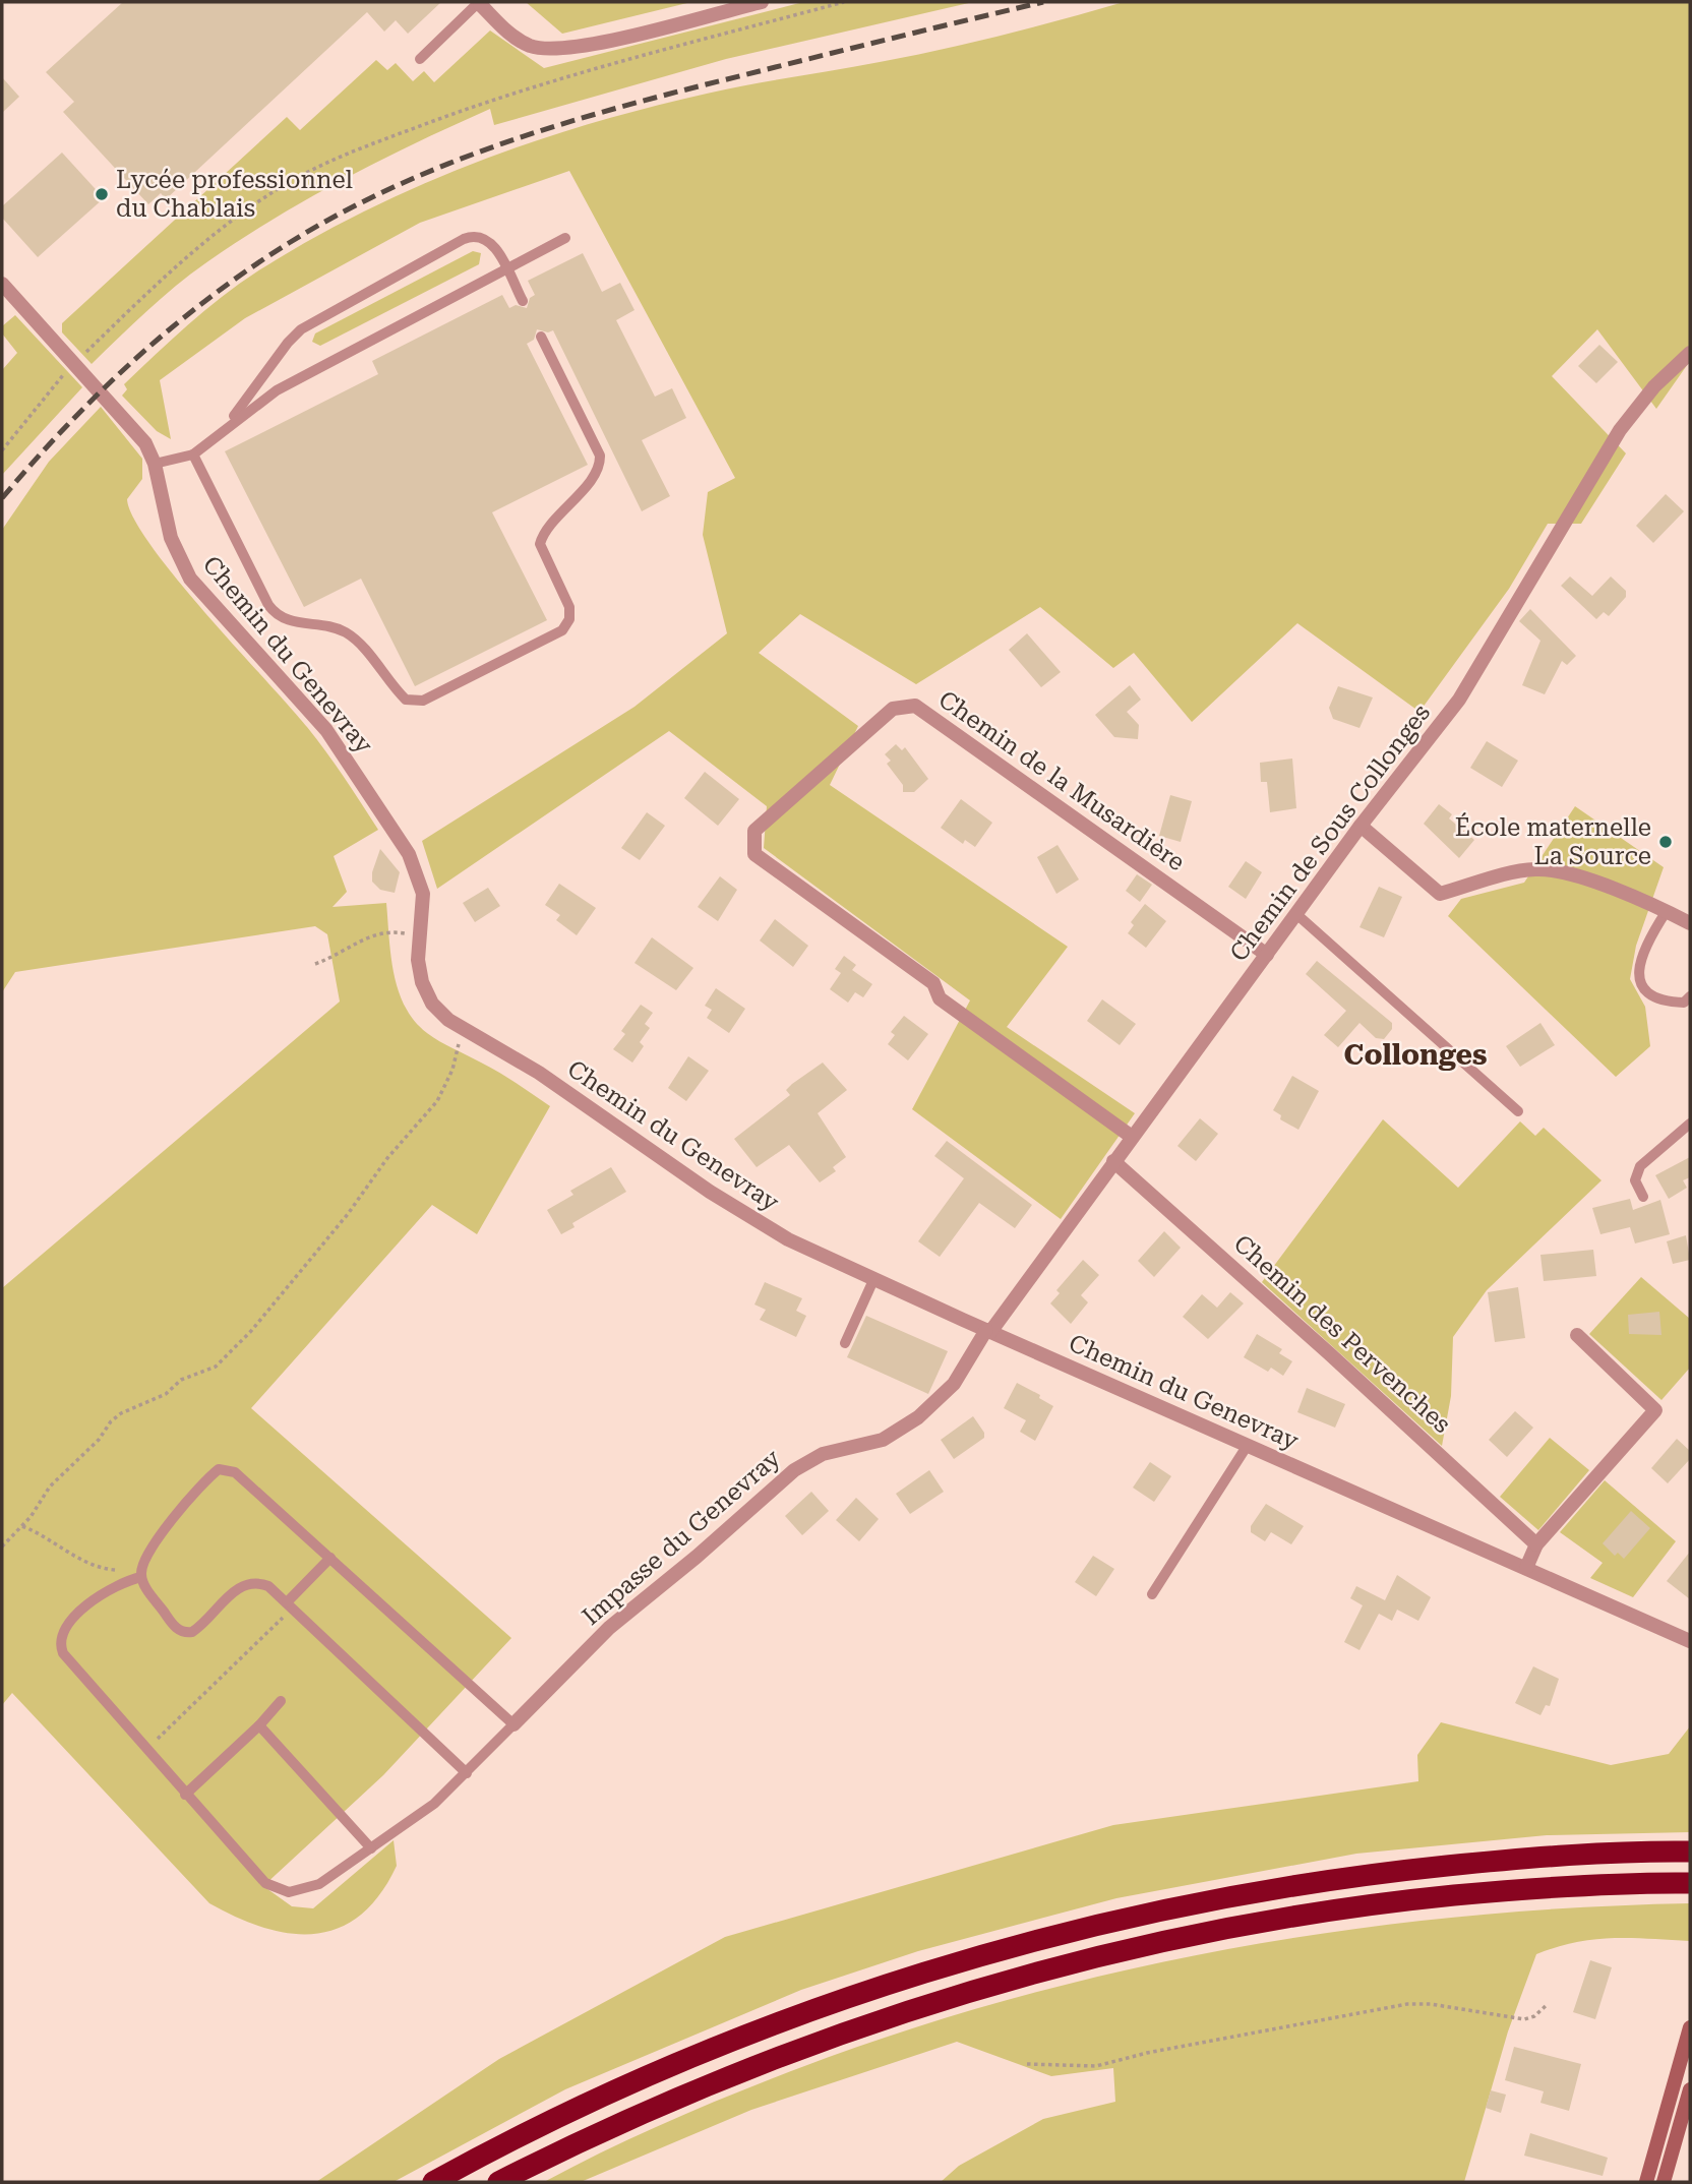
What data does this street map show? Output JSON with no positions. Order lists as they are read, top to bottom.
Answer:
{
  "streets": {
    "street": [
      "Chemin du Genevray",
      "Chemin de la Musardière",
      "Chemin de Sous Collonges",
      "Chemin des Pervenches",
      "Impasse du Genevray"
    ]
  },
  "crossings": [
    ["Chemin du Genevray", "Chemin de Sous Collonges"],
    ["Chemin du Genevray", "Impasse du Genevray"],
    ["Chemin de la Musardière", "Chemin de Sous Collonges"],
    ["Chemin de Sous Collonges", "Chemin des Pervenches"],
    ["Chemin de Sous Collonges", "Impasse du Genevray"]
  ],
  "districts": ["Collonges"],
  "places": ["Lycée professionnel du Chablais", "École maternelle La Source"]
}
